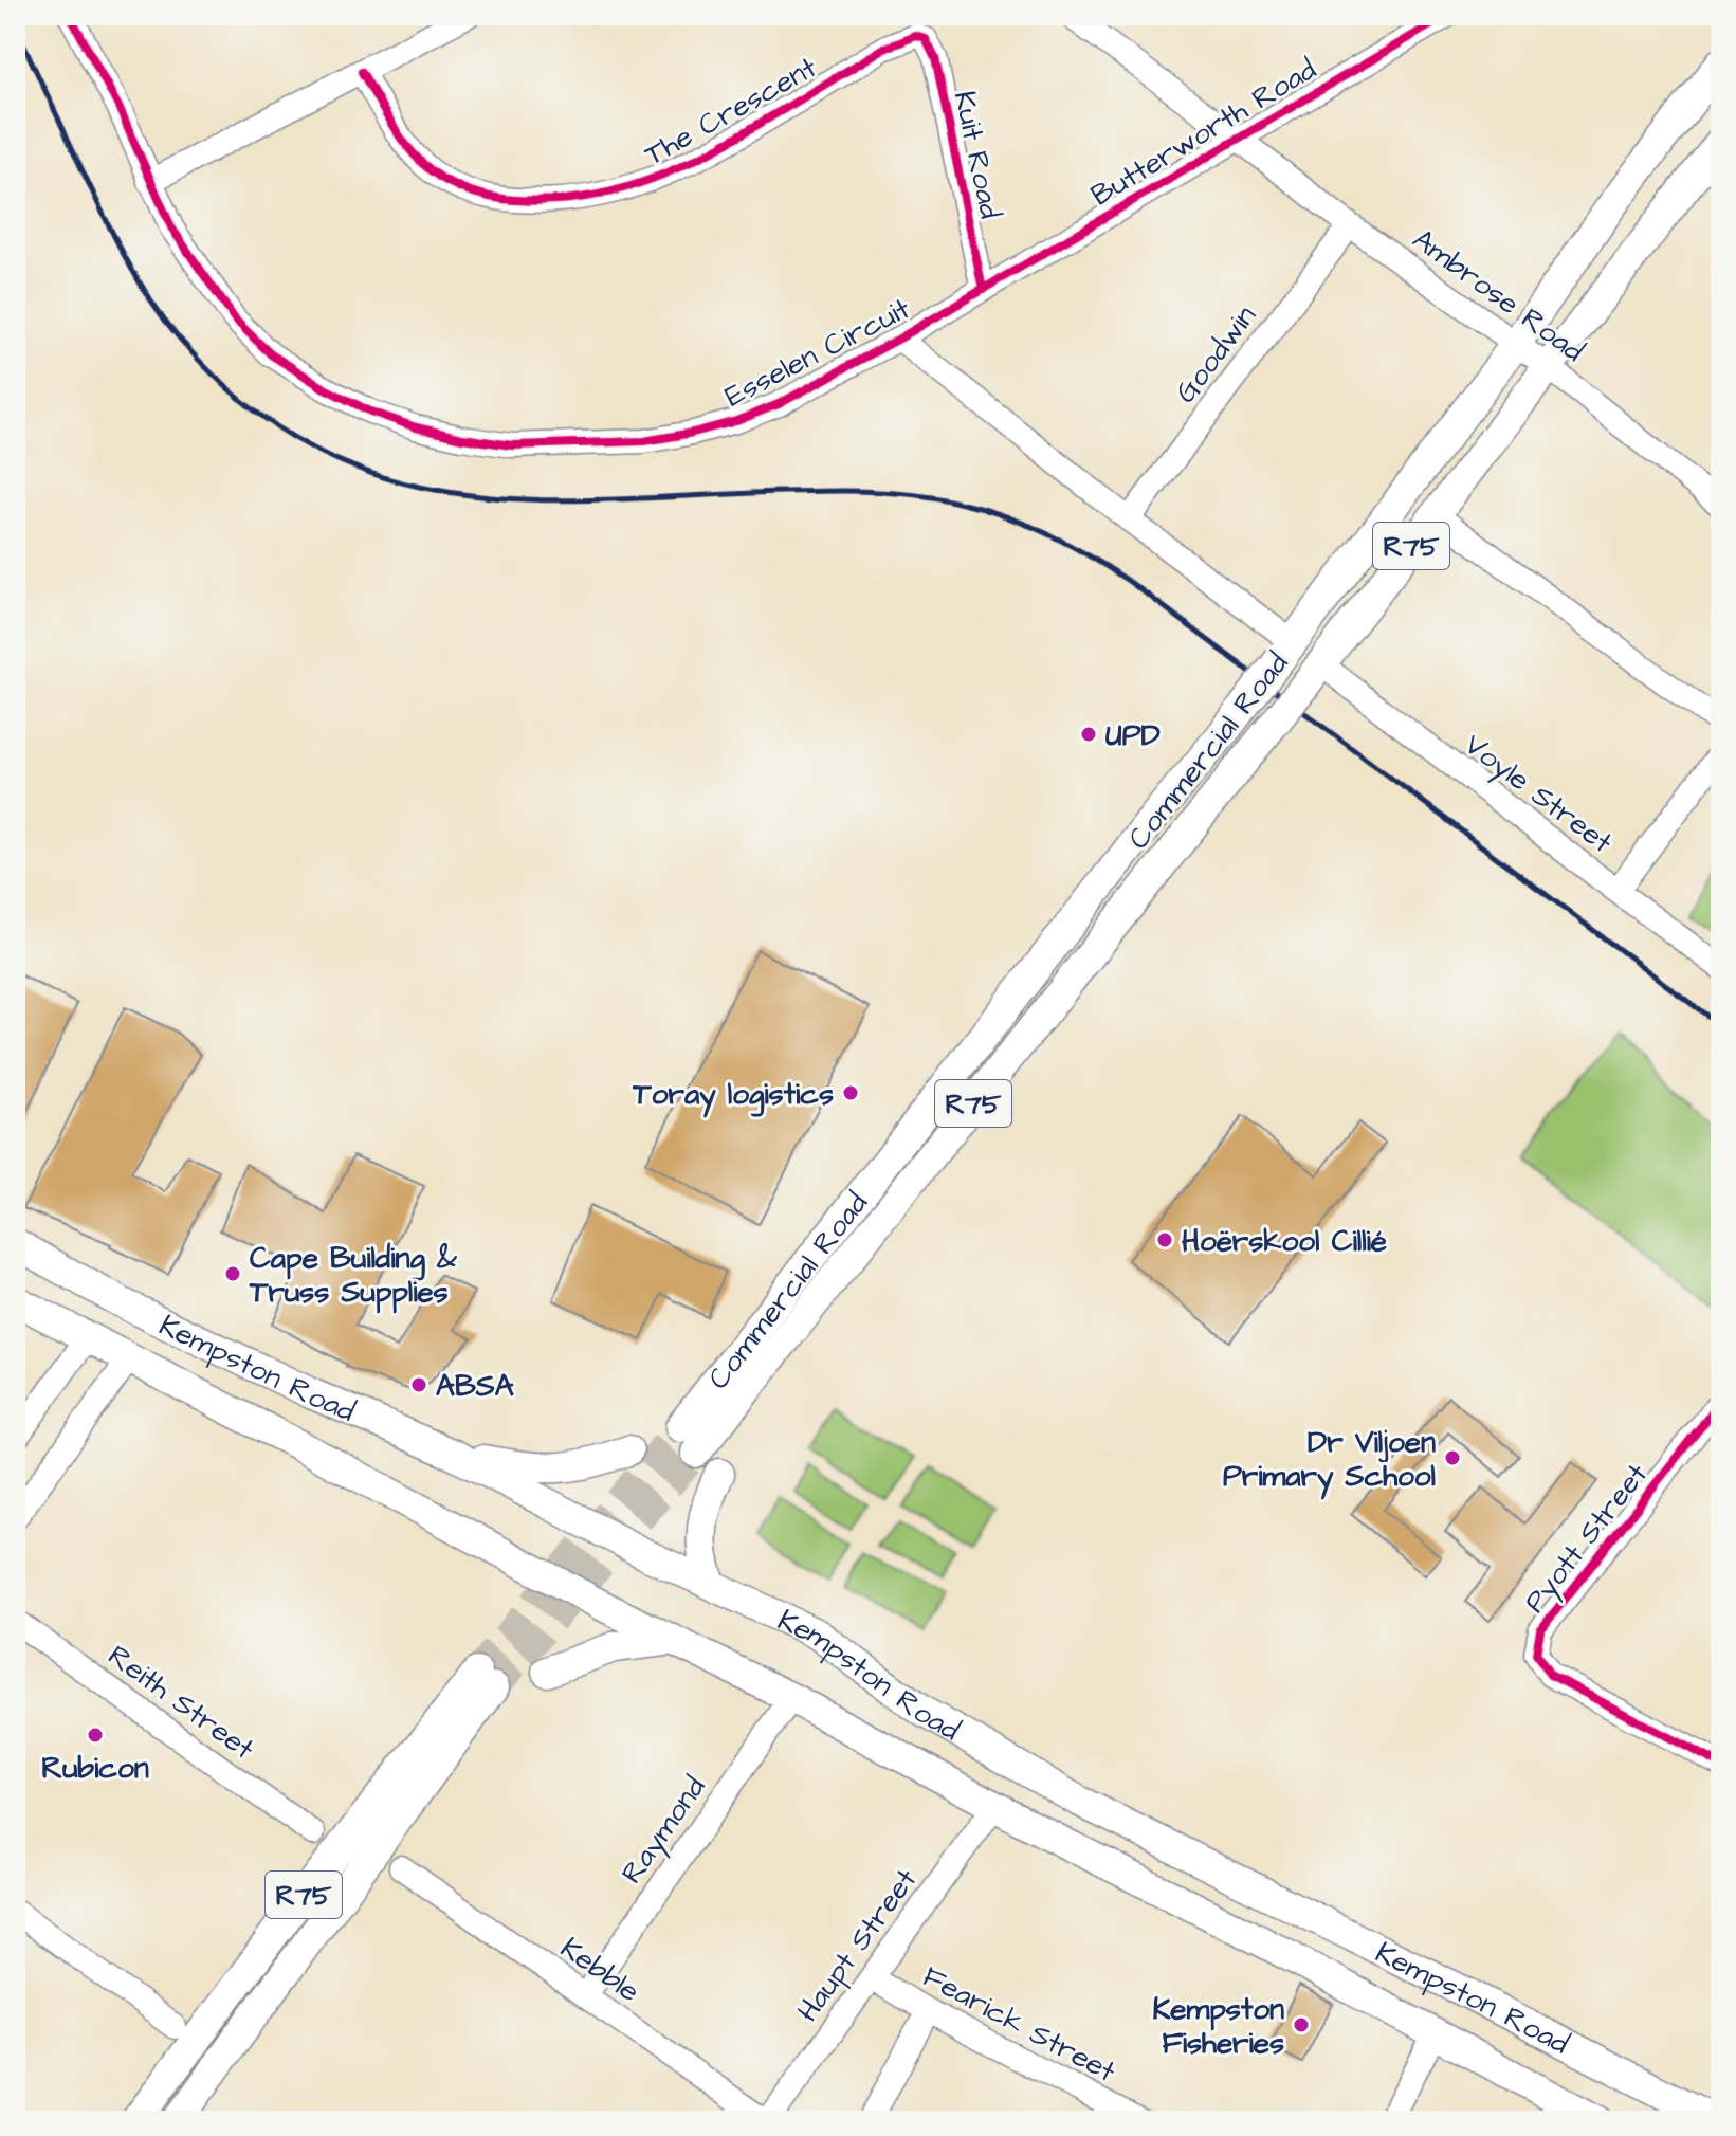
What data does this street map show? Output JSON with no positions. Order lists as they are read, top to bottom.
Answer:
{
  "streets": {
    "main road": ["R75", "Commercial Road", "Kempston Road"],
    "street": [
      "The Crescent",
      "Butterworth Road",
      "Kuit Road",
      "Ambrose Road",
      "Esselen Circuit",
      "Goodwin",
      "Voyle Street",
      "Pyott Street",
      "Reith Street",
      "Raymond",
      "Haupt Street",
      "Kebble",
      "Fearick Street"
    ]
  },
  "crossings": [
    ["The Crescent", "Kuit Road"],
    ["Butterworth Road", "Kuit Road"],
    ["Butterworth Road", "Ambrose Road"],
    ["Butterworth Road", "Esselen Circuit"],
    ["Kuit Road", "Esselen Circuit"],
    ["Ambrose Road", "Goodwin"],
    ["Ambrose Road", "Commercial Road"],
    ["Commercial Road", "Voyle Street"],
    ["Kempston Road", "Raymond"],
    ["Kempston Road", "Haupt Street"],
    ["Raymond", "Kebble"],
    ["Haupt Street", "Kebble"],
    ["Haupt Street", "Fearick Street"]
  ],
  "places": [
    "UPD",
    "Toray logistics",
    "Hoërskool Cillié",
    "Cape Building & Truss Supplies",
    "ABSA",
    "Dr Viljoen Primary School",
    "Rubicon",
    "Kempston Fisheries"
  ]
}
